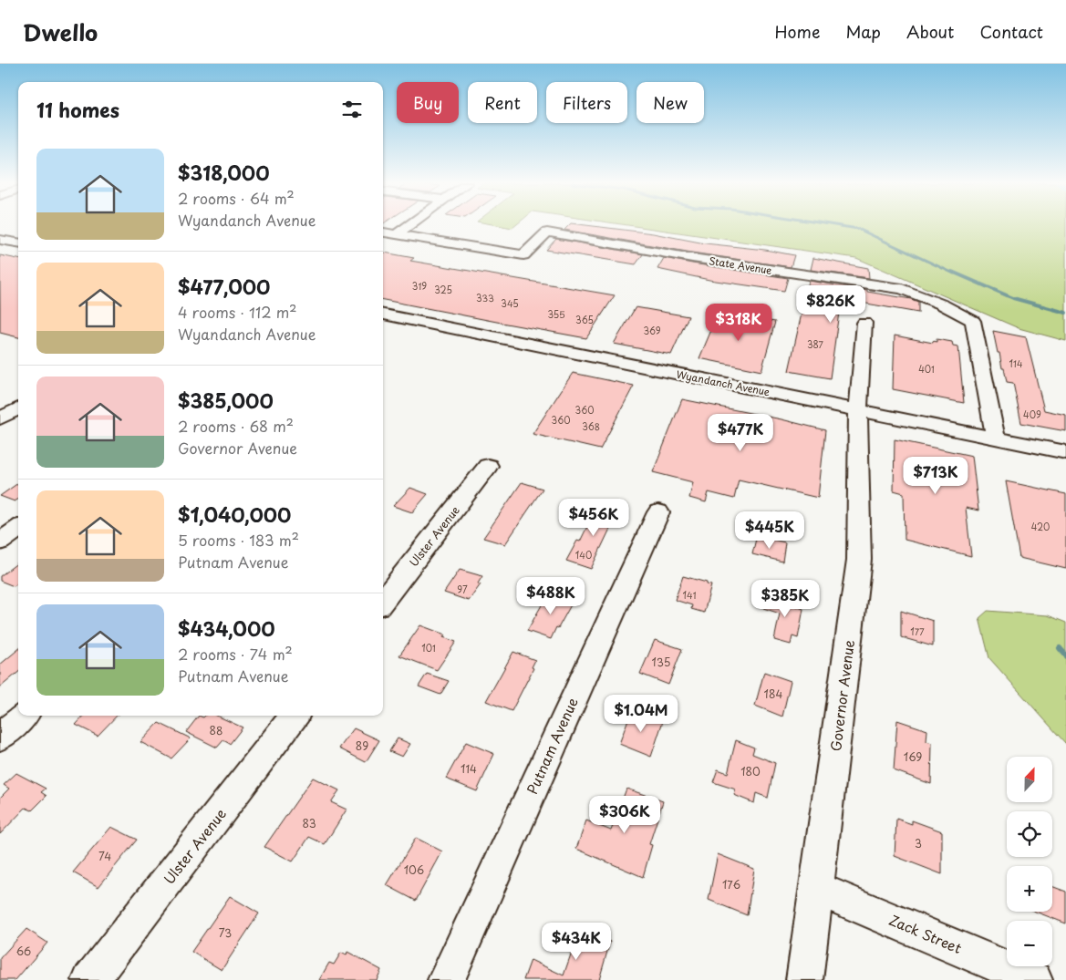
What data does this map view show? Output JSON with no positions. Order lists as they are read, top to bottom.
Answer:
{
  "streets": {
    "street": [
      "State Avenue",
      "Wyandanch Avenue",
      "Ulster Avenue",
      "Governor Avenue",
      "Putnam Avenue",
      "Zack Street"
    ]
  },
  "crossings": [
    ["State Avenue", "Wyandanch Avenue"],
    ["Wyandanch Avenue", "Governor Avenue"],
    ["Governor Avenue", "Zack Street"]
  ],
  "house_numbers": [
    "319",
    "325",
    "333",
    "345",
    "355",
    "365",
    "369",
    "387",
    "114",
    "401",
    "360",
    "409",
    "360",
    "368",
    "420",
    "140",
    "97",
    "141",
    "177",
    "101",
    "135",
    "184",
    "88",
    "89",
    "169",
    "114",
    "180",
    "83",
    "3",
    "74",
    "106",
    "176",
    "73",
    "66"
  ],
  "north": "top",
  "page": {
    "header": "Dwello",
    "nav": [
      "Home",
      "Map",
      "About",
      "Contact"
    ],
    "chip": [
      "Buy",
      "Rent",
      "Filters",
      "New"
    ],
    "heading": "11 homes",
    "list": [
      {
        "name": "$318,000",
        "note": "2 rooms · 64 m² · Wyandanch Avenue"
      },
      {
        "name": "$477,000",
        "note": "4 rooms · 112 m² · Wyandanch Avenue"
      },
      {
        "name": "$385,000",
        "note": "2 rooms · 68 m² · Governor Avenue"
      },
      {
        "name": "$1,040,000",
        "note": "5 rooms · 183 m² · Putnam Avenue"
      },
      {
        "name": "$434,000",
        "note": "2 rooms · 74 m² · Putnam Avenue"
      }
    ],
    "price": [
      "$826K",
      "$318K",
      "$477K",
      "$713K",
      "$456K",
      "$445K",
      "$488K",
      "$385K",
      "$1.04M",
      "$306K",
      "$434K"
    ],
    "map_buttons": ["+", "−"]
  }
}
